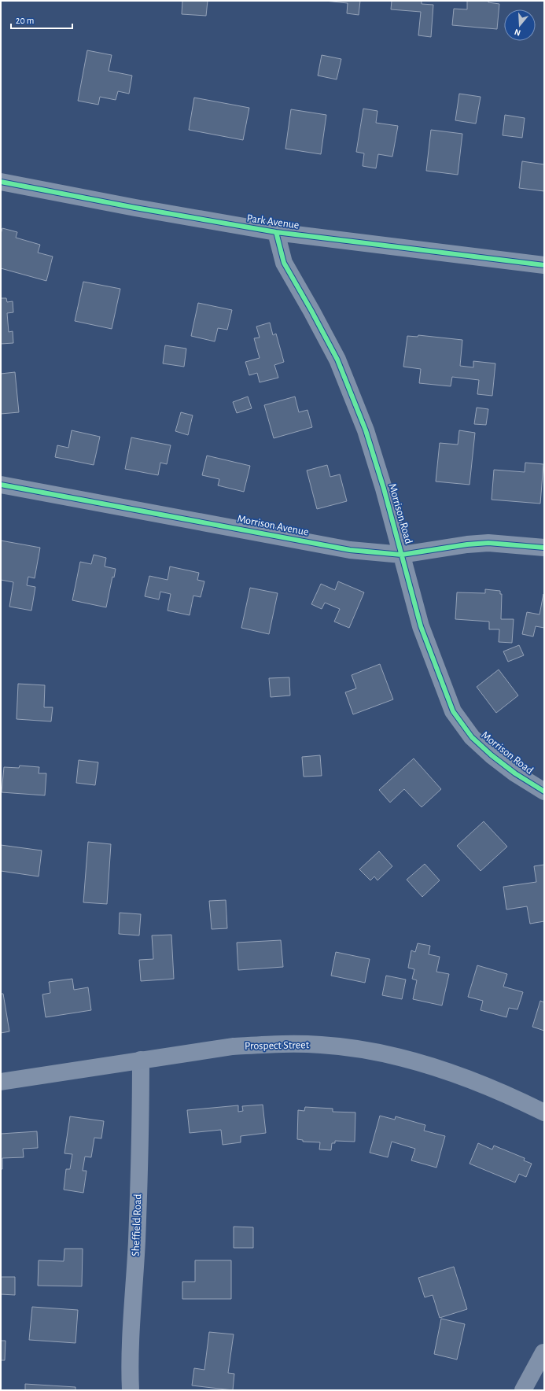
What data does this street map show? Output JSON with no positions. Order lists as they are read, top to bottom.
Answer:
{
  "streets": {
    "main road": ["Prospect Street"],
    "street": [
      "Park Avenue",
      "Morrison Road",
      "Morrison Avenue",
      "Sheffield Road"
    ]
  },
  "crossings": [
    ["Park Avenue", "Morrison Road"],
    ["Morrison Road", "Morrison Avenue"],
    ["Prospect Street", "Sheffield Road"]
  ],
  "scale_bar": "20 m",
  "north": "bottom"
}
